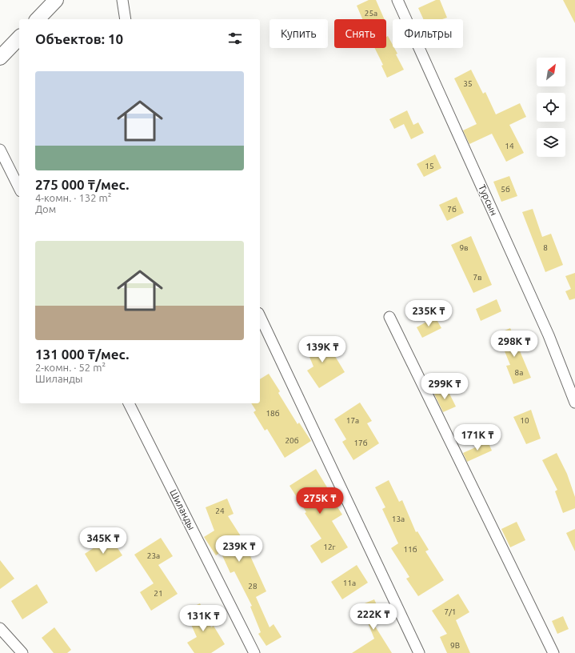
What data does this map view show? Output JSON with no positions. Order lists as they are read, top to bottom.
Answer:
{
  "streets": {
    "street": ["Турсын", "Шиланды"]
  },
  "house_numbers": [
    "25а",
    "35",
    "14",
    "15",
    "5б",
    "7б",
    "9в",
    "8",
    "7в",
    "8а",
    "18б",
    "17а",
    "10",
    "20б",
    "17б",
    "24",
    "13а",
    "12г",
    "11б",
    "23а",
    "11а",
    "28",
    "21",
    "7/1",
    "9В"
  ],
  "north": "top right",
  "page": {
    "chip": ["Купить", "Снять", "Фильтры"],
    "heading": "Объектов: 10",
    "list": [
      {
        "name": "275 000 ₸/мес.",
        "note": "4-комн. · 132 m² · Дом"
      },
      {
        "name": "131 000 ₸/мес.",
        "note": "2-комн. · 52 m² · Шиланды"
      }
    ],
    "price": [
      "235K ₸",
      "298K ₸",
      "139K ₸",
      "299K ₸",
      "171K ₸",
      "275K ₸",
      "345K ₸",
      "239K ₸",
      "222K ₸",
      "131K ₸"
    ]
  }
}
